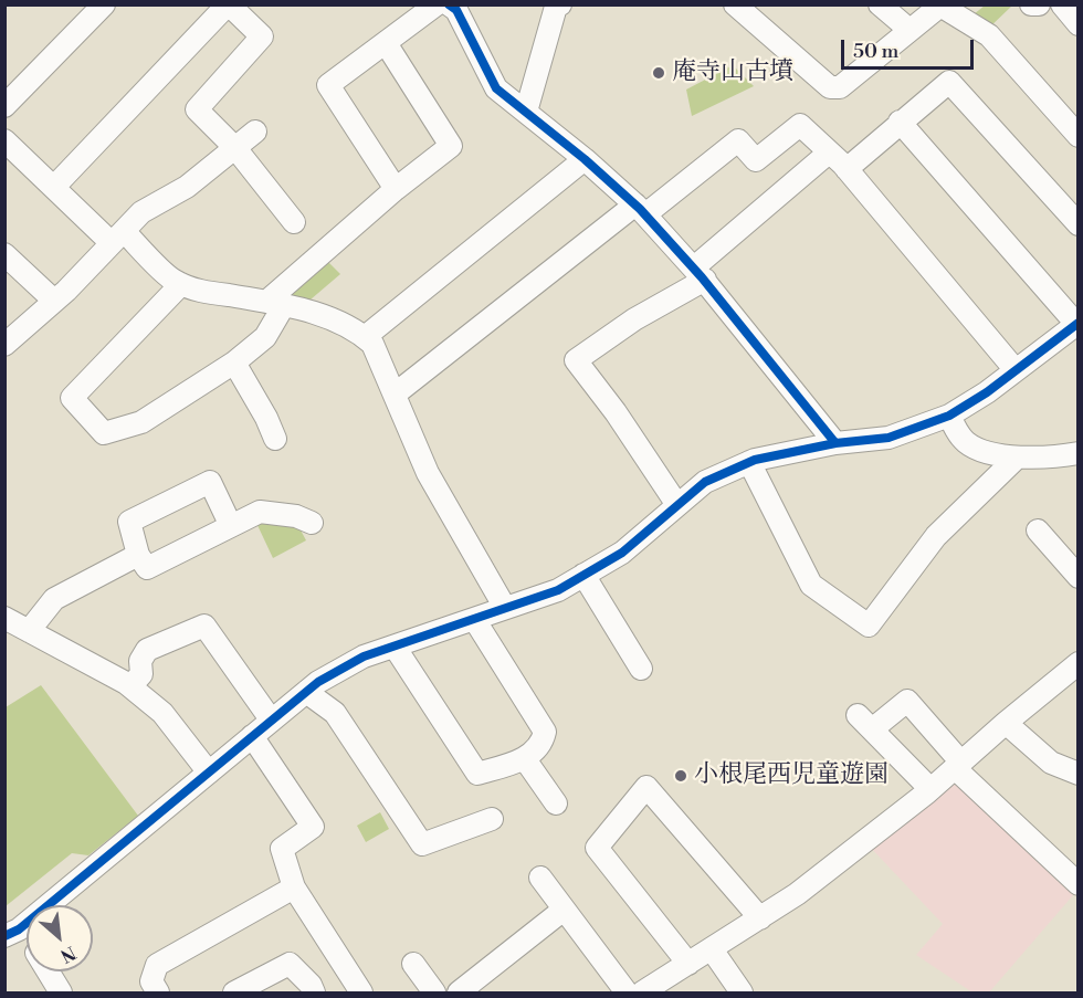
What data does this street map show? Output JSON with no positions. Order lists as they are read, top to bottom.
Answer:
{
  "places": ["庵寺山古墳", "小根尾西児童遊園"],
  "scale_bar": "50 m",
  "north": "bottom right"
}
